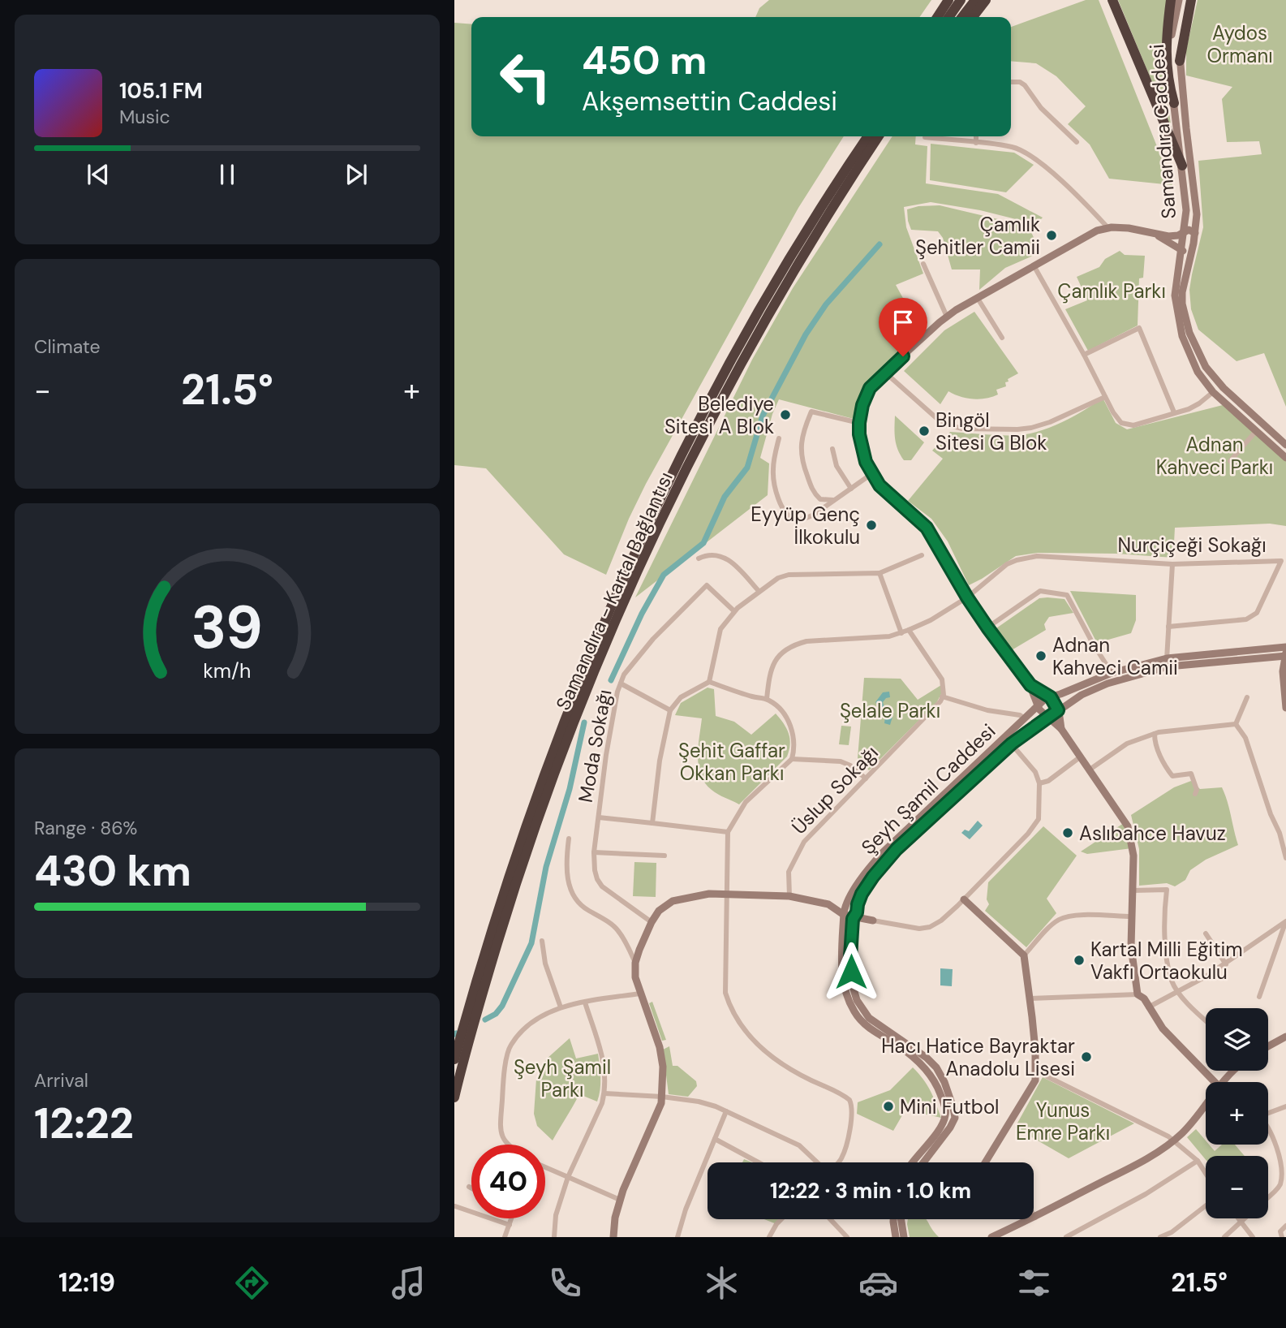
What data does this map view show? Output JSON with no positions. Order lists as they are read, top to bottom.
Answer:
{
  "streets": {
    "highway": ["Samandıra - Kartal Bağlantısı"],
    "street": [
      "Samandıra Caddesi",
      "Nurçiçeği Sokağı",
      "Moda Sokağı",
      "Şeyh Şamil Caddesi",
      "Üslup Sokağı"
    ]
  },
  "parks": [
    "Aydos Ormanı",
    "Çamlık Parkı",
    "Adnan Kahveci Parkı",
    "Şelale Parkı",
    "Şehit Gaffar Okkan Parkı",
    "Şeyh Şamil Parkı",
    "Yunus Emre Parkı"
  ],
  "places": [
    "Çamlık Şehitler Camii",
    "Belediye Sitesi A Blok",
    "Bingöl Sitesi G Blok",
    "Eyyüp Genç İlkokulu",
    "Adnan Kahveci Camii",
    "Aslıbahce Havuz",
    "Kartal Milli Eğitim Vakfı Ortaokulu",
    "Hacı Hatice Bayraktar Anadolu Lisesi",
    "Mini Futbol"
  ],
  "page": {
    "turn": ["450 m", "Akşemsettin Caddesi"],
    "song": ["105.1 FM", "Music"],
    "tile": [
      "Climate",
      ["Range · 86%", "430 km"],
      ["Arrival", "12:22"]
    ],
    "heat": ["−", "21.5°", "+"],
    "map_buttons": ["+", "−"],
    "limit": "40",
    "trip": "12:22 · 3 min · 1.0 km",
    "tabs": ["12:19", "21.5°"],
    "gauge": ["39", "km/h"]
  }
}
